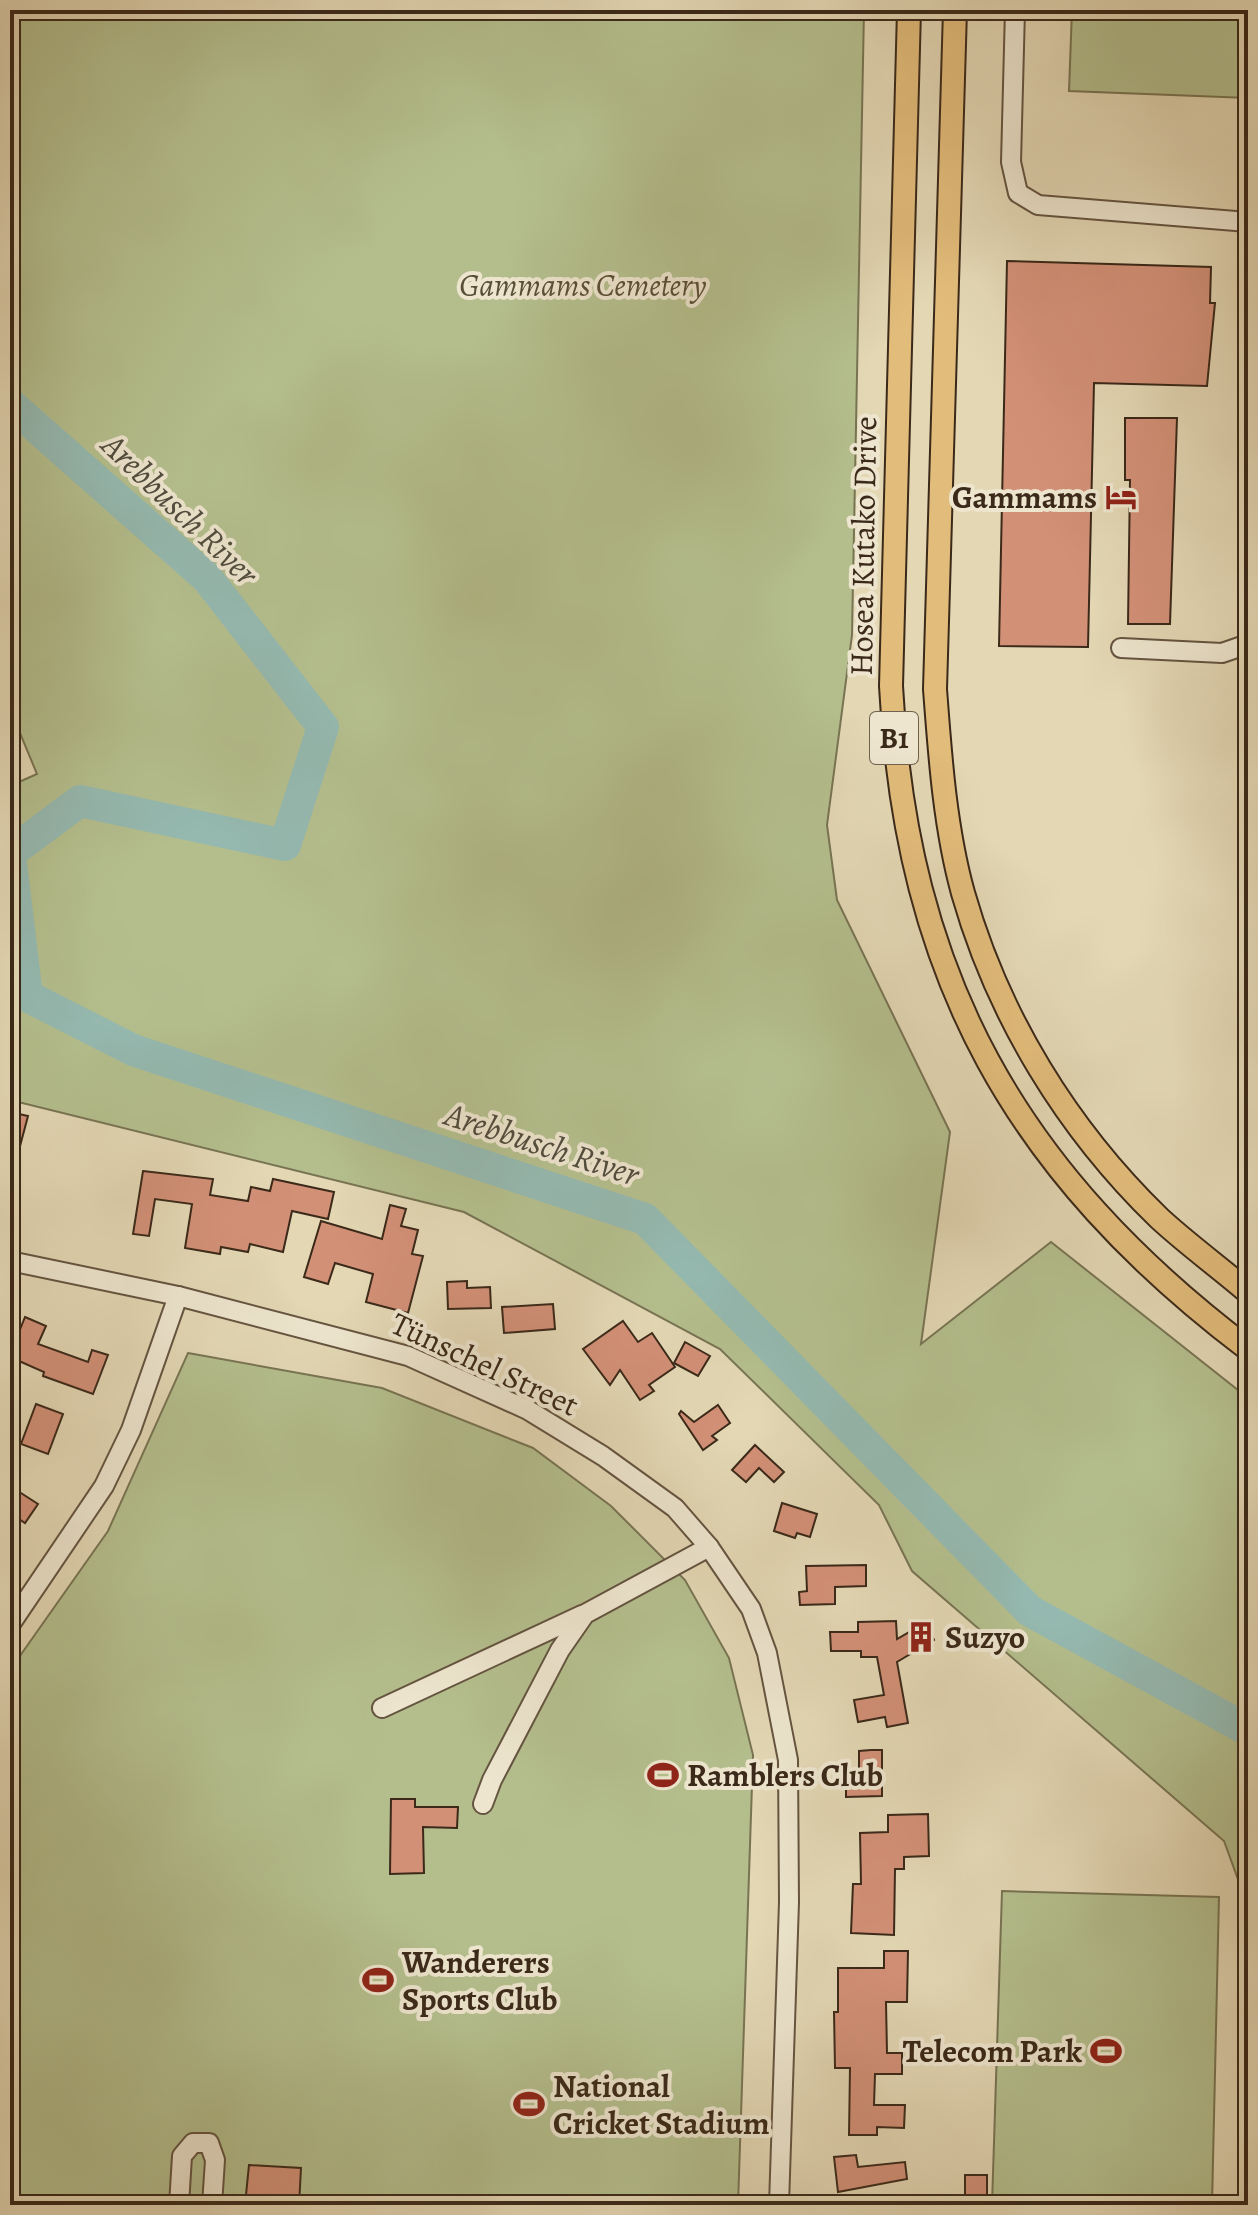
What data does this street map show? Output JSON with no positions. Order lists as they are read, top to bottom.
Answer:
{
  "streets": {
    "main road": ["Hosea Kutako Drive", "B1"],
    "street": ["Tünschel Street"]
  },
  "water": ["Arebbusch River"],
  "parks": ["Gammams Cemetery"],
  "places": {
    "hotel": ["Gammams"],
    "building": ["Suzyo"],
    "sports": [
      "Ramblers Club",
      "Wanderers Sports Club",
      "Telecom Park",
      "National Cricket Stadium"
    ]
  }
}
